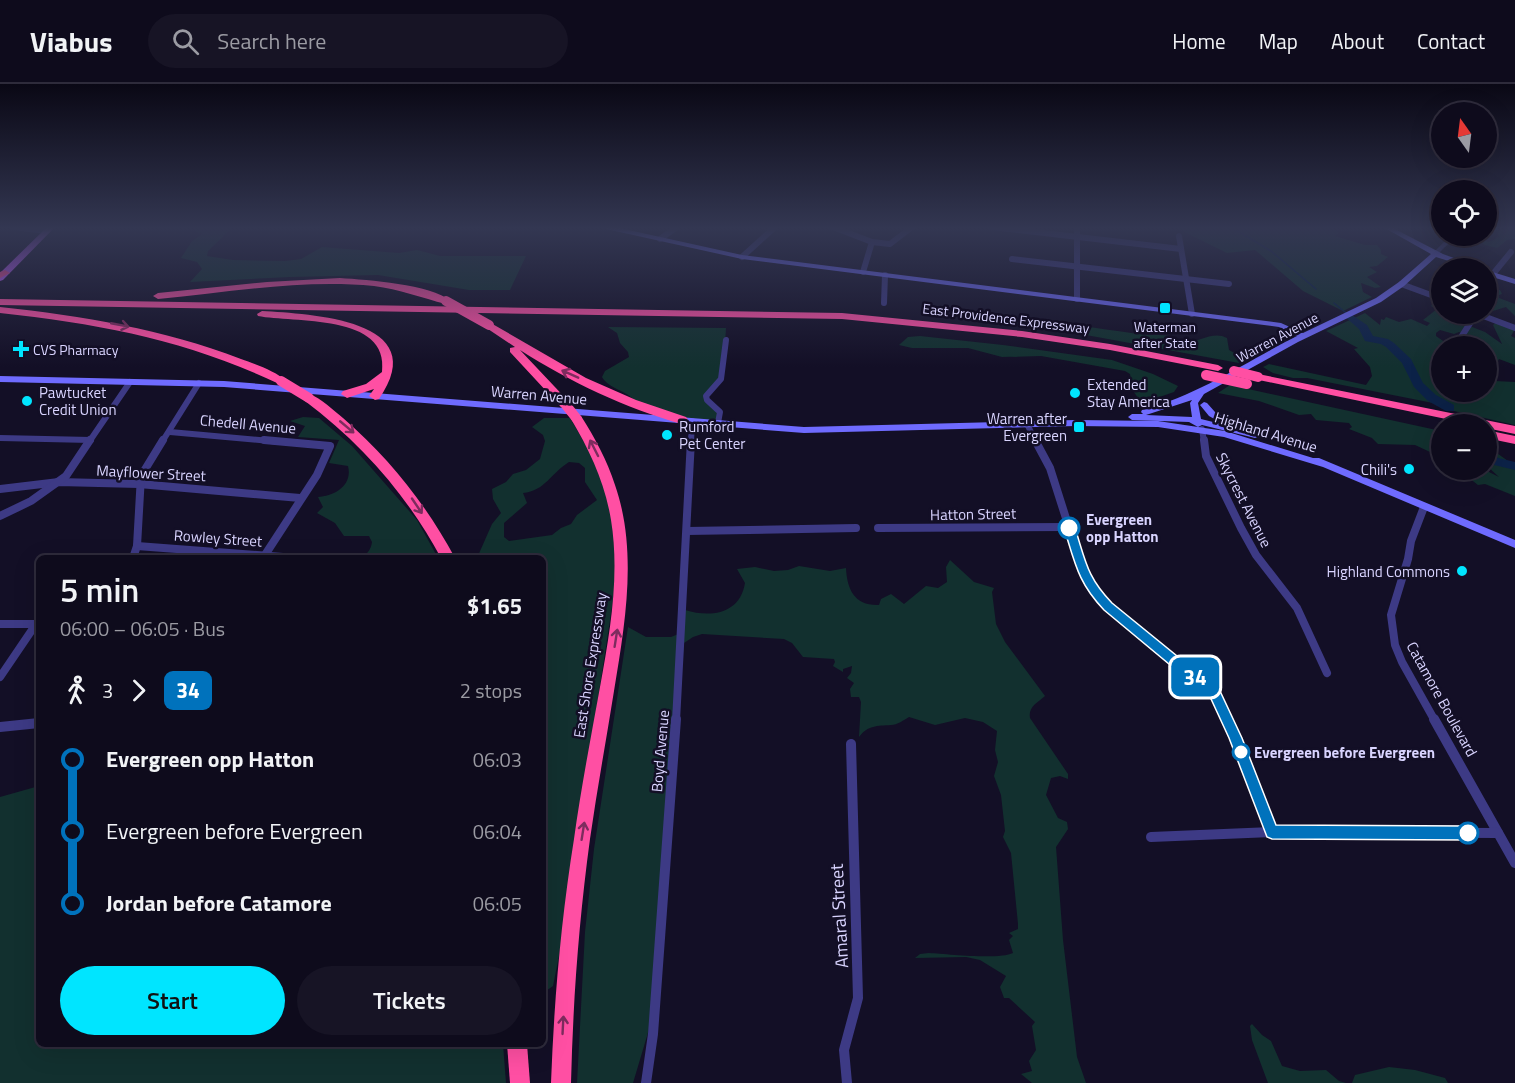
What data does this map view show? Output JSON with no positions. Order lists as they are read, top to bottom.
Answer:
{
  "streets": {
    "highway": ["East Providence Expressway", "East Shore Expressway"],
    "main road": ["Warren Avenue", "Highland Avenue"],
    "street": [
      "Chedell Avenue",
      "Mayflower Street",
      "Skycrest Avenue",
      "Hatton Street",
      "Rowley Street",
      "Catamore Boulevard",
      "Boyd Avenue",
      "Amaral Street"
    ]
  },
  "crossings": [
    ["East Providence Expressway", "East Shore Expressway"],
    ["Warren Avenue", "Highland Avenue"],
    ["Warren Avenue", "Skycrest Avenue"],
    ["Warren Avenue", "Boyd Avenue"],
    ["Chedell Avenue", "Mayflower Street"],
    ["Highland Avenue", "Skycrest Avenue"],
    ["Highland Avenue", "Catamore Boulevard"]
  ],
  "one_way": ["East Shore Expressway"],
  "places": {
    "transit": ["Waterman after State", "Warren after Evergreen"],
    "health": ["CVS Pharmacy"],
    "other": [
      "Extended Stay America",
      "Pawtucket Credit Union",
      "Rumford Pet Center",
      "Chili's",
      "Evergreen opp Hatton",
      "Highland Commons",
      "Evergreen before Evergreen"
    ]
  },
  "lines": ["bus line 34"],
  "north": "top",
  "page": {
    "header": "Viabus",
    "search": "Search here",
    "nav": [
      "Home",
      "Map",
      "About",
      "Contact"
    ],
    "on_map": "34",
    "map_buttons": ["+", "−"],
    "heading": ["5 min", "06:00 – 06:05 · Bus", "$1.65"],
    "legs": ["3", "34", "2 stops"],
    "list": [
      {
        "name": "Evergreen opp Hatton",
        "value": "06:03"
      },
      {
        "name": "Evergreen before Evergreen",
        "value": "06:04"
      },
      {
        "name": "Jordan before Catamore",
        "value": "06:05"
      }
    ],
    "buttons": ["Start", "Tickets"]
  }
}
